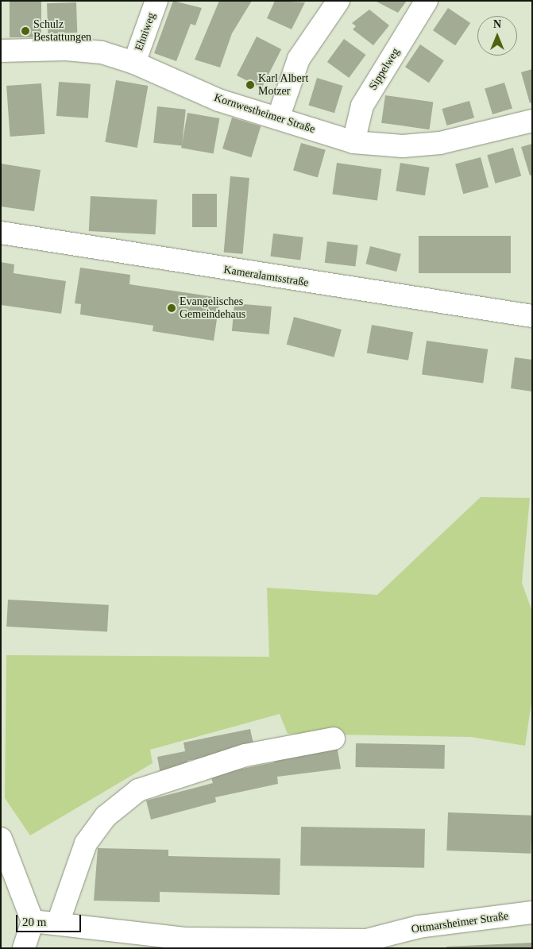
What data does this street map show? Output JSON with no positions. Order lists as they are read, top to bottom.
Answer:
{
  "streets": {
    "street": [
      "Ehniweg",
      "Sippelweg",
      "Kornwestheimer Straße",
      "Kameralamtsstraße",
      "Ottmarsheimer Straße"
    ]
  },
  "crossings": [
    ["Ehniweg", "Kornwestheimer Straße"],
    ["Sippelweg", "Kornwestheimer Straße"]
  ],
  "places": ["Schulz Bestattungen", "Karl Albert Motzer", "Evangelisches Gemeindehaus"],
  "scale_bar": "20 m",
  "north": "top"
}
